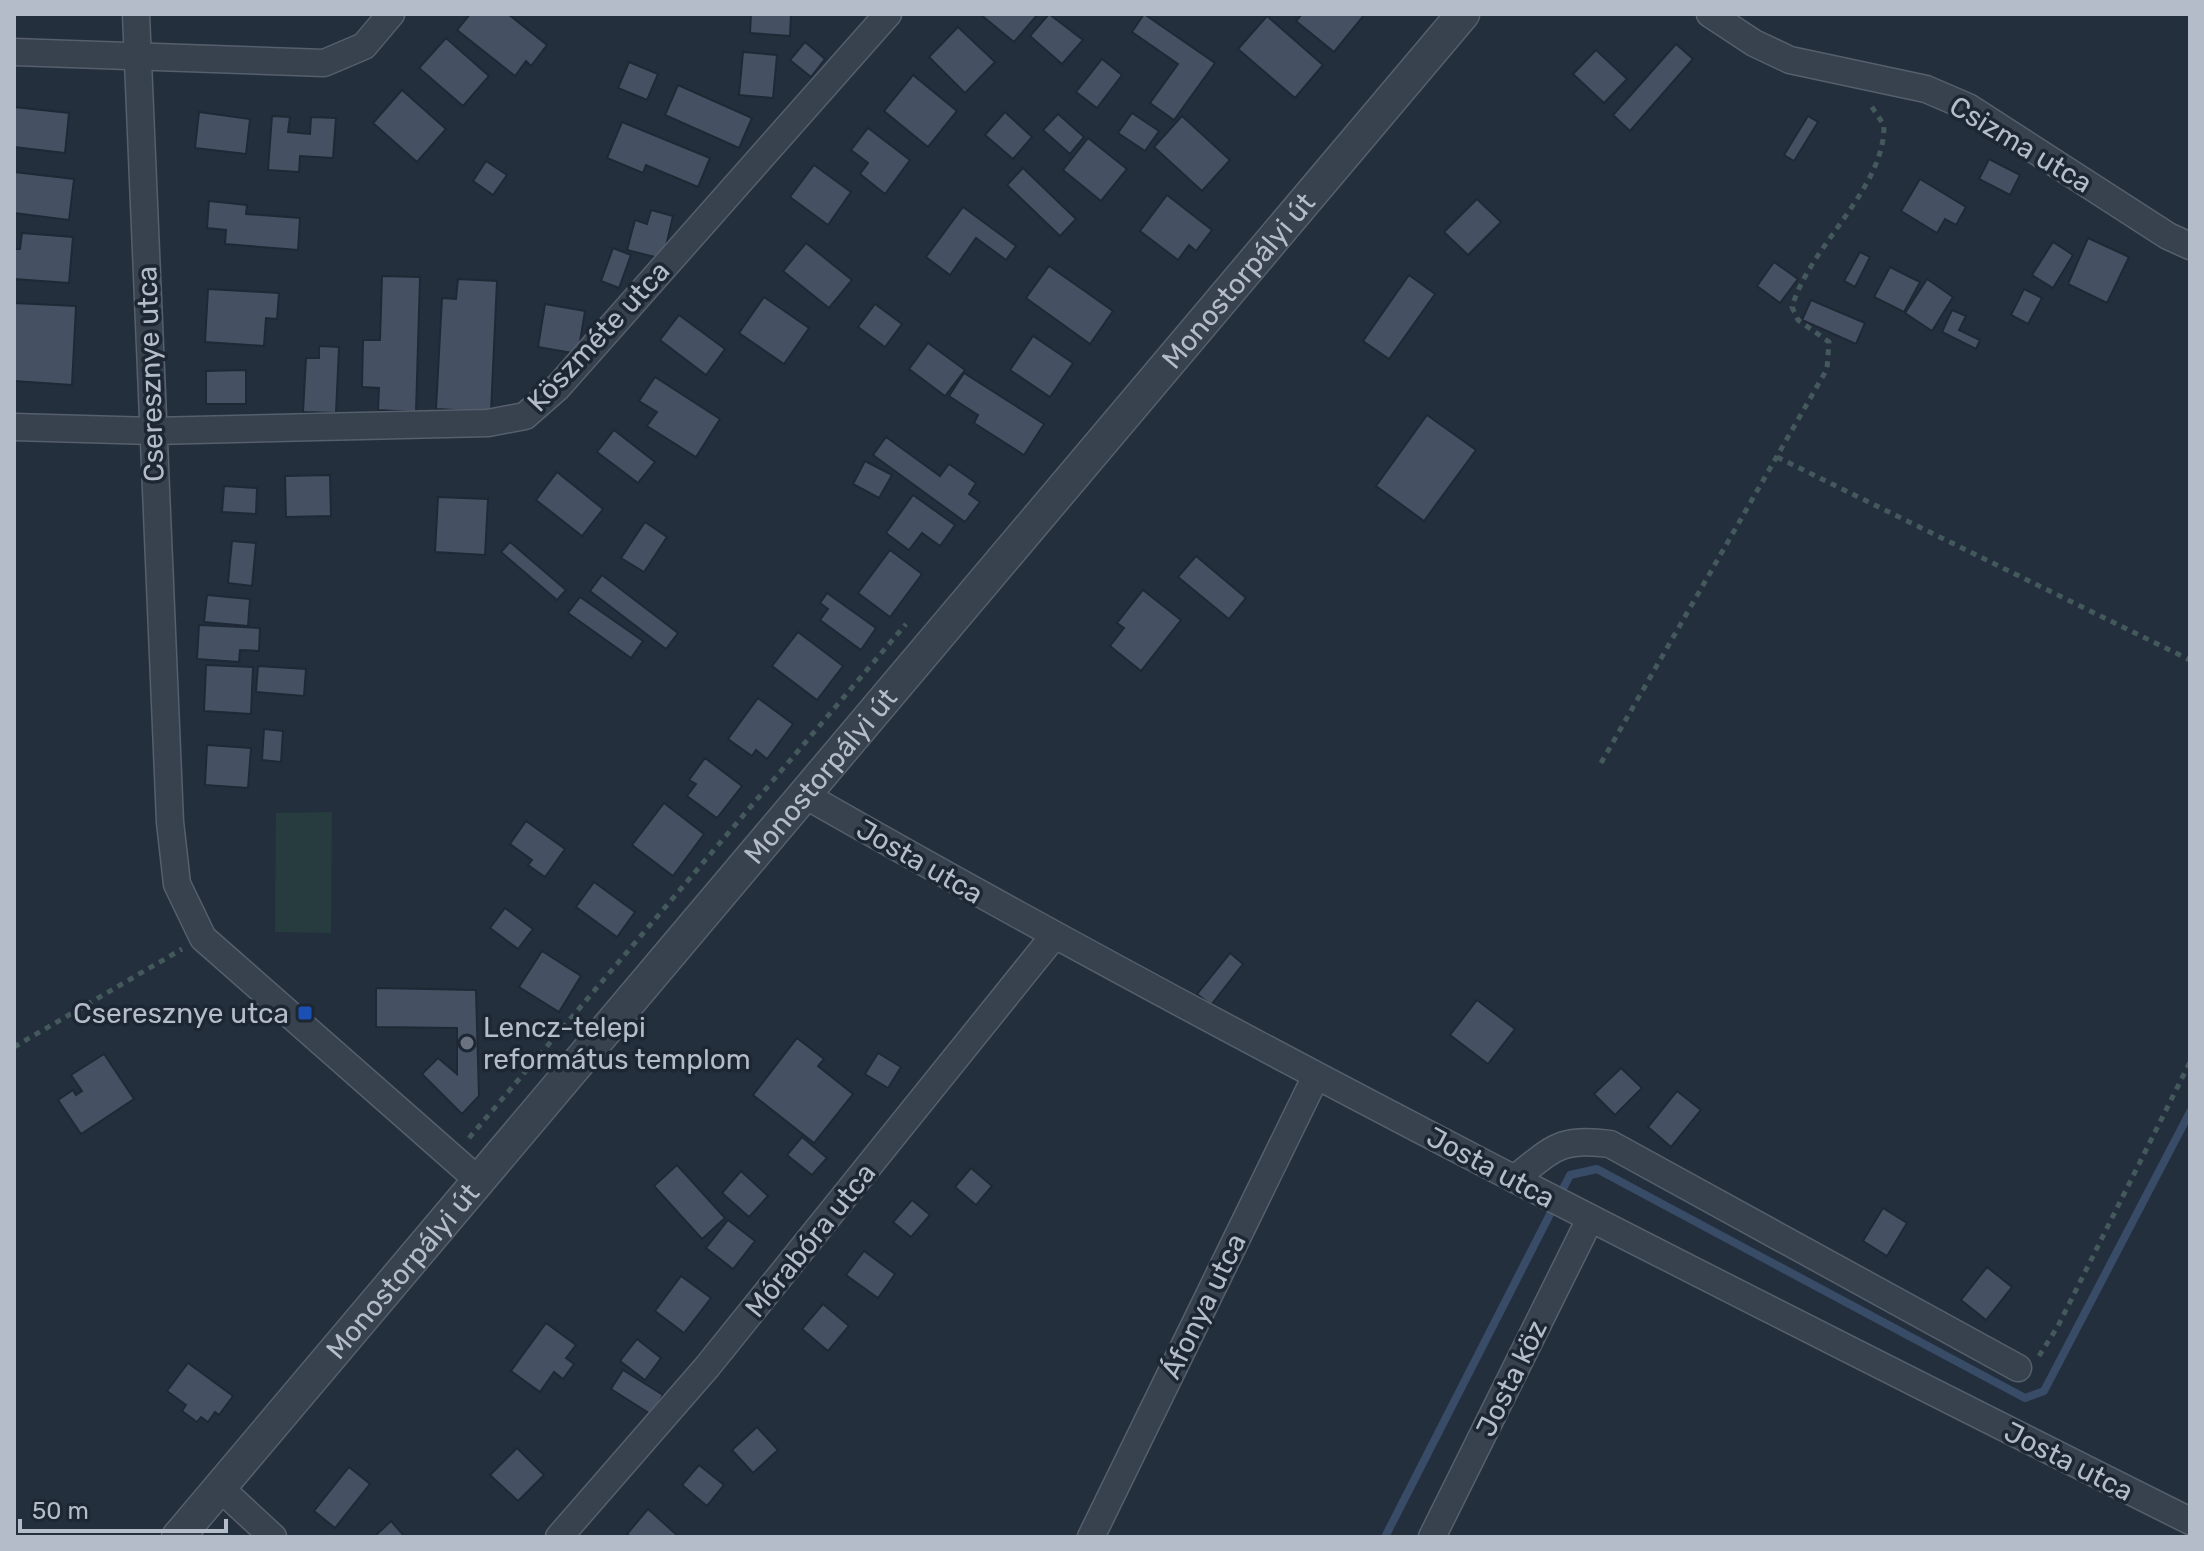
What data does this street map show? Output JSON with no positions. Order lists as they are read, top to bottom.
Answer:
{
  "streets": {
    "street": [
      "Csizma utca",
      "Monostorpályi út",
      "Köszméte utca",
      "Cseresznye utca",
      "Josta utca",
      "Mórabóra utca",
      "Áfonya utca",
      "Josta köz"
    ]
  },
  "crossings": [
    ["Monostorpályi út", "Cseresznye utca"],
    ["Monostorpályi út", "Josta utca"],
    ["Köszméte utca", "Cseresznye utca"],
    ["Josta utca", "Mórabóra utca"],
    ["Josta utca", "Áfonya utca"],
    ["Josta utca", "Josta köz"]
  ],
  "places": {
    "transit": ["Cseresznye utca"],
    "other": ["Lencz-telepi református templom"]
  },
  "scale_bar": "50 m"
}
